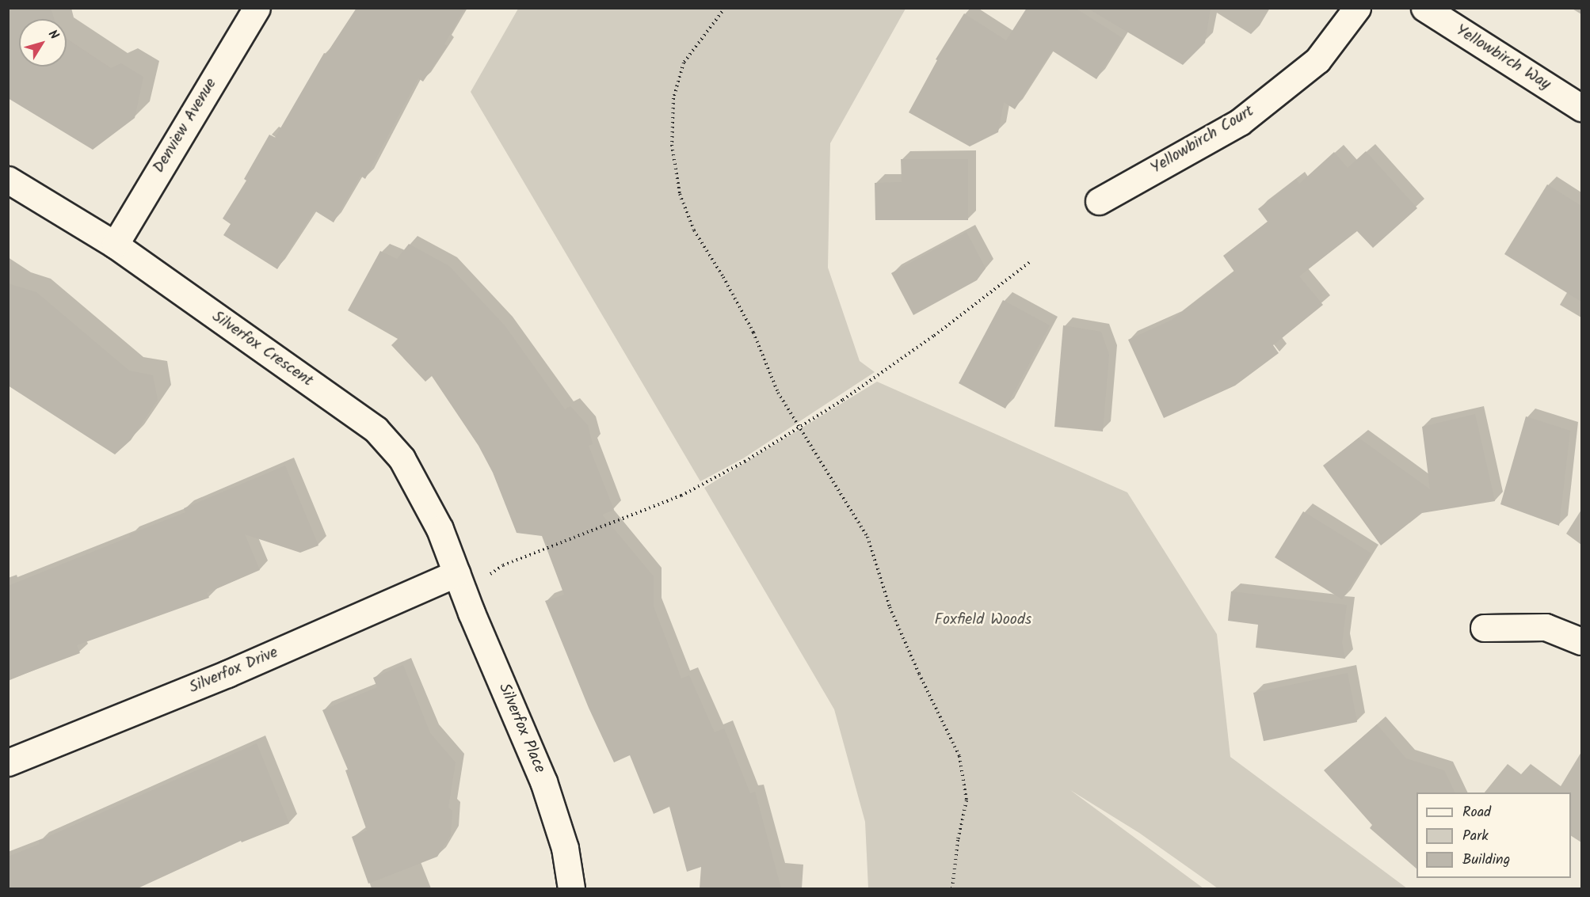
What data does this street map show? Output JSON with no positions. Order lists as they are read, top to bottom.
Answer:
{
  "streets": {
    "street": [
      "Yellowbirch Way",
      "Denview Avenue",
      "Yellowbirch Court",
      "Silverfox Crescent",
      "Silverfox Drive",
      "Silverfox Place"
    ]
  },
  "crossings": [
    ["Denview Avenue", "Silverfox Crescent"],
    ["Silverfox Crescent", "Silverfox Drive"],
    ["Silverfox Crescent", "Silverfox Place"],
    ["Silverfox Drive", "Silverfox Place"]
  ],
  "parks": ["Foxfield Woods"],
  "legend": ["Road", "Park", "Building"],
  "north": "top right"
}
